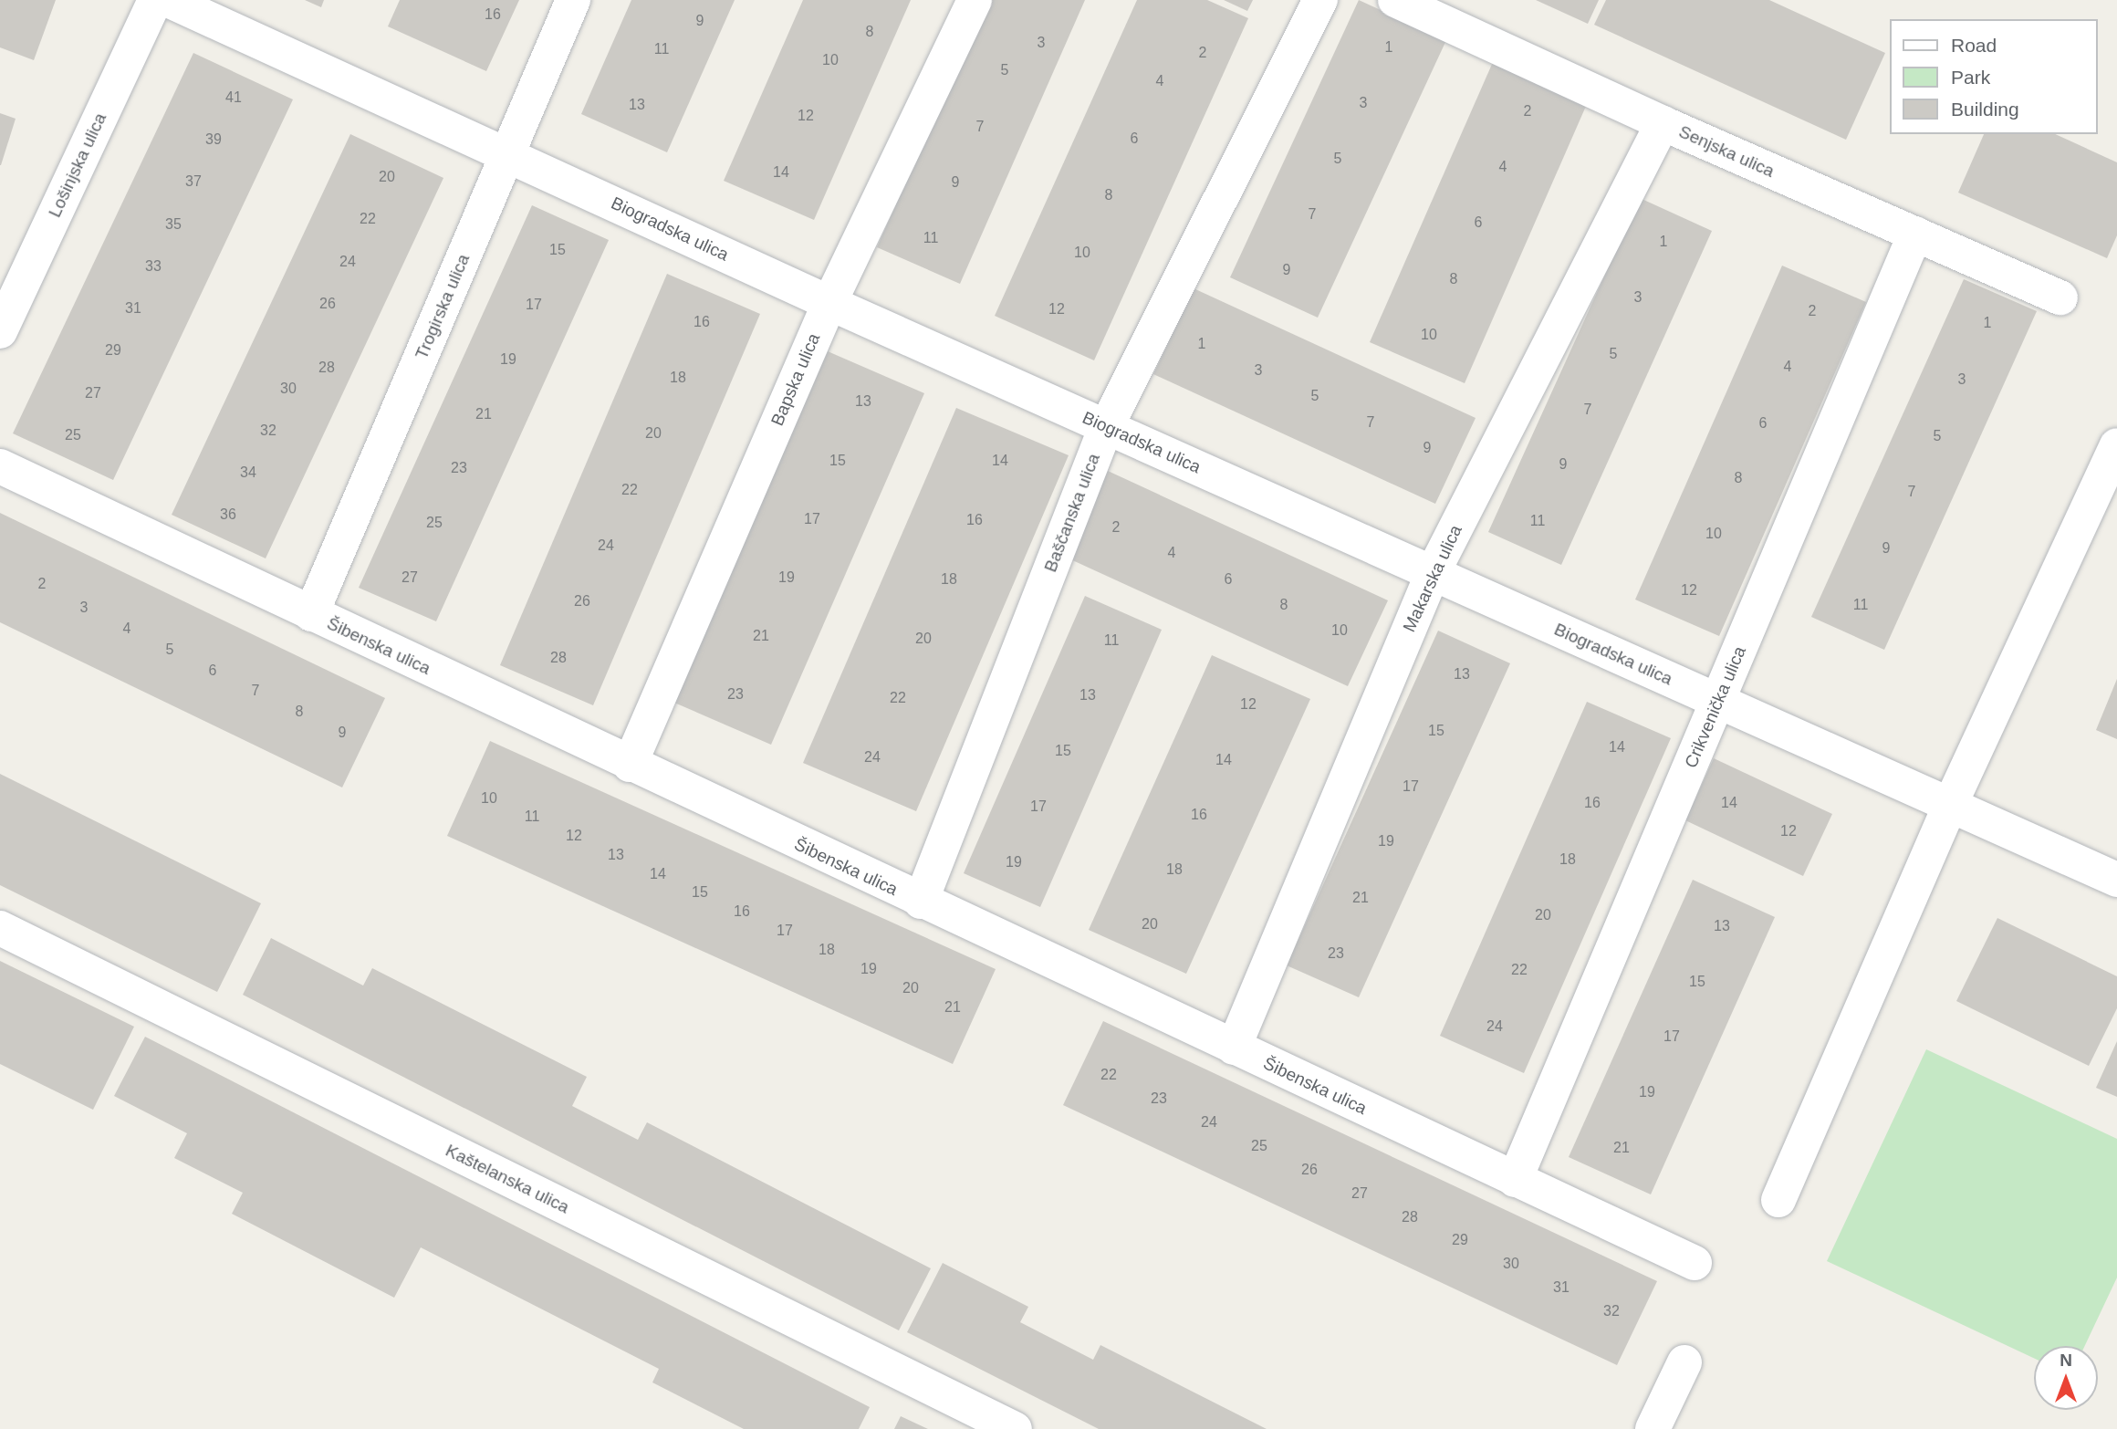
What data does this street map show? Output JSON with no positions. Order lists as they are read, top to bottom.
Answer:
{
  "streets": {
    "street": [
      "Senjska ulica",
      "Lošinjska ulica",
      "Biogradska ulica",
      "Trogirska ulica",
      "Bapska ulica",
      "Baščanska ulica",
      "Makarska ulica",
      "Šibenska ulica",
      "Crikvenička ulica",
      "Kaštelanska ulica"
    ]
  },
  "crossings": [
    ["Senjska ulica", "Makarska ulica"],
    ["Senjska ulica", "Crikvenička ulica"],
    ["Biogradska ulica", "Trogirska ulica"],
    ["Biogradska ulica", "Bapska ulica"],
    ["Biogradska ulica", "Baščanska ulica"],
    ["Biogradska ulica", "Makarska ulica"],
    ["Biogradska ulica", "Crikvenička ulica"],
    ["Trogirska ulica", "Šibenska ulica"],
    ["Bapska ulica", "Šibenska ulica"],
    ["Baščanska ulica", "Šibenska ulica"],
    ["Makarska ulica", "Šibenska ulica"],
    ["Šibenska ulica", "Crikvenička ulica"]
  ],
  "house_numbers": [
    "16",
    "9",
    "8",
    "3",
    "1",
    "11",
    "2",
    "10",
    "5",
    "4",
    "41",
    "3",
    "13",
    "2",
    "12",
    "7",
    "6",
    "39",
    "5",
    "4",
    "14",
    "20",
    "37",
    "9",
    "8",
    "7",
    "22",
    "6",
    "35",
    "11",
    "1",
    "15",
    "10",
    "24",
    "33",
    "9",
    "8",
    "3",
    "26",
    "17",
    "31",
    "12",
    "2",
    "16",
    "1",
    "10",
    "1",
    "29",
    "5",
    "19",
    "4",
    "28",
    "3",
    "18",
    "3",
    "30",
    "27",
    "5",
    "13",
    "7",
    "21",
    "7",
    "6",
    "32",
    "20",
    "25",
    "5",
    "9",
    "15",
    "14",
    "9",
    "23",
    "34",
    "8",
    "22",
    "7",
    "36",
    "17",
    "16",
    "11",
    "25",
    "2",
    "10",
    "24",
    "9",
    "4",
    "27",
    "19",
    "18",
    "6",
    "2",
    "12",
    "26",
    "8",
    "11",
    "3",
    "4",
    "10",
    "21",
    "20",
    "11",
    "5",
    "28",
    "6",
    "13",
    "7",
    "23",
    "13",
    "22",
    "12",
    "8",
    "15",
    "9",
    "14",
    "15",
    "24",
    "14",
    "17",
    "10",
    "16",
    "14",
    "17",
    "16",
    "11",
    "12",
    "12",
    "19",
    "13",
    "18",
    "19",
    "18",
    "14",
    "15",
    "21",
    "16",
    "20",
    "20",
    "13",
    "17",
    "18",
    "23",
    "19",
    "22",
    "15",
    "20",
    "21",
    "24",
    "17",
    "22",
    "19",
    "23",
    "24",
    "25",
    "21",
    "26",
    "27",
    "28",
    "29",
    "30",
    "31",
    "32"
  ],
  "legend": ["Road", "Park", "Building"],
  "north": "top"
}
